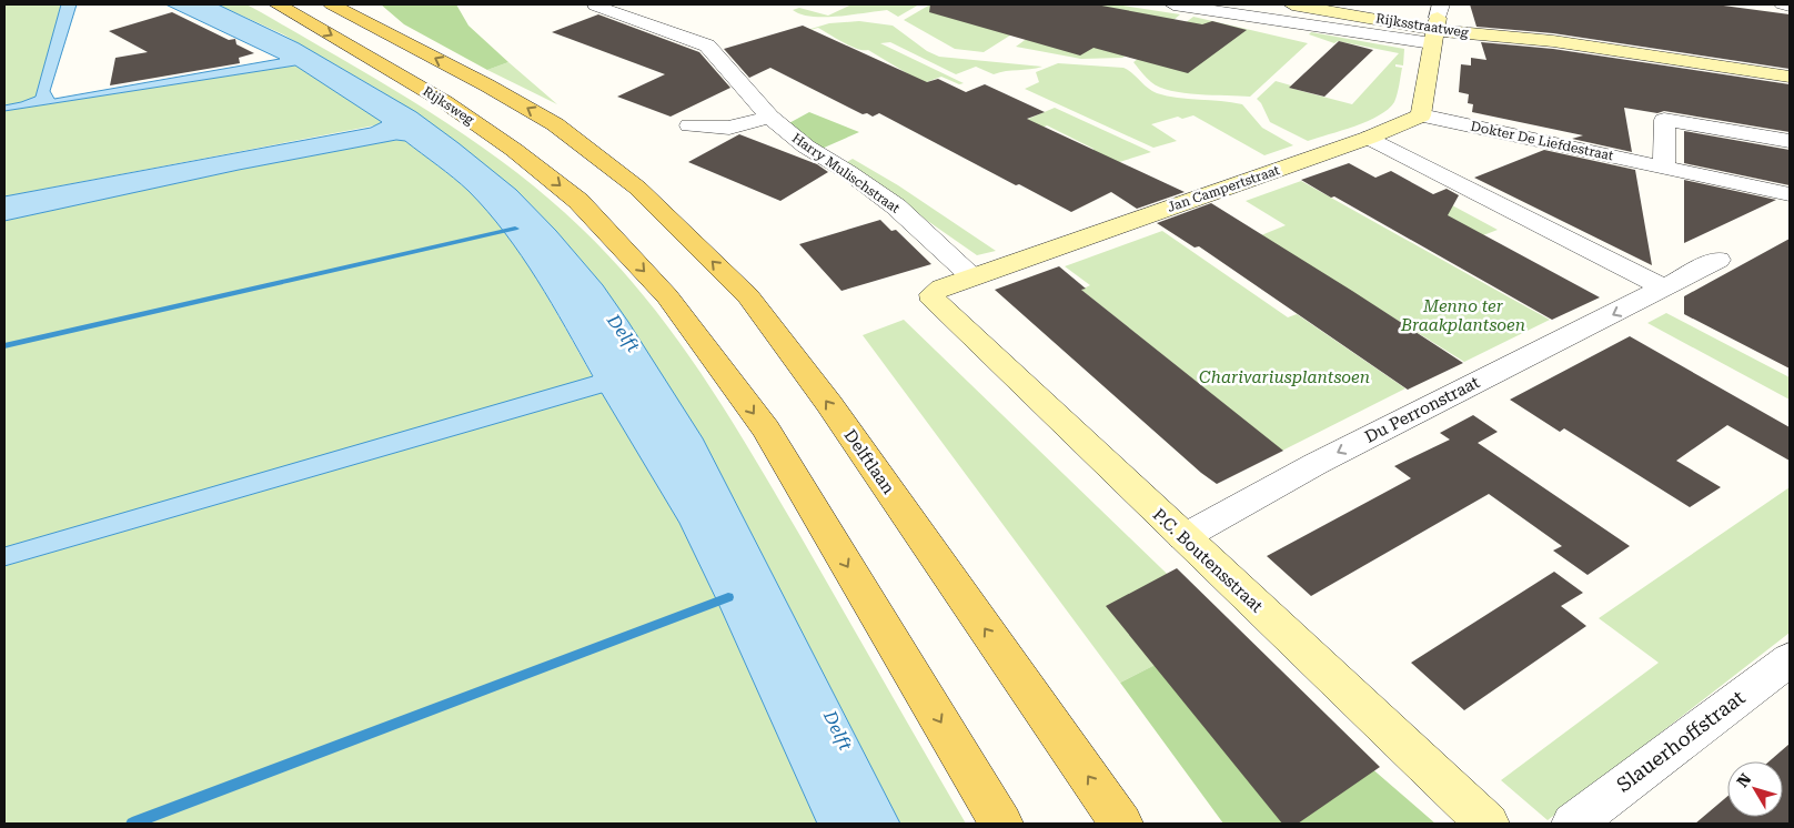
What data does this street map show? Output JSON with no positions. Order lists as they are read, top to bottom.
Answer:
{
  "streets": {
    "main road": ["Rijksweg", "Delftlaan"],
    "street": [
      "Rijksstraatweg",
      "Dokter De Liefdestraat",
      "Harry Mulischstraat",
      "Jan Campertstraat",
      "Du Perronstraat",
      "P.C. Boutensstraat",
      "Slauerhoffstraat"
    ]
  },
  "crossings": [
    ["Dokter De Liefdestraat", "Jan Campertstraat"],
    ["Harry Mulischstraat", "Jan Campertstraat"],
    ["Jan Campertstraat", "P.C. Boutensstraat"],
    ["Du Perronstraat", "P.C. Boutensstraat"]
  ],
  "one_way": ["Rijksweg", "Du Perronstraat", "Delftlaan"],
  "water": ["Delft"],
  "parks": ["Menno ter Braakplantsoen", "Charivariusplantsoen"],
  "north": "top left"
}
